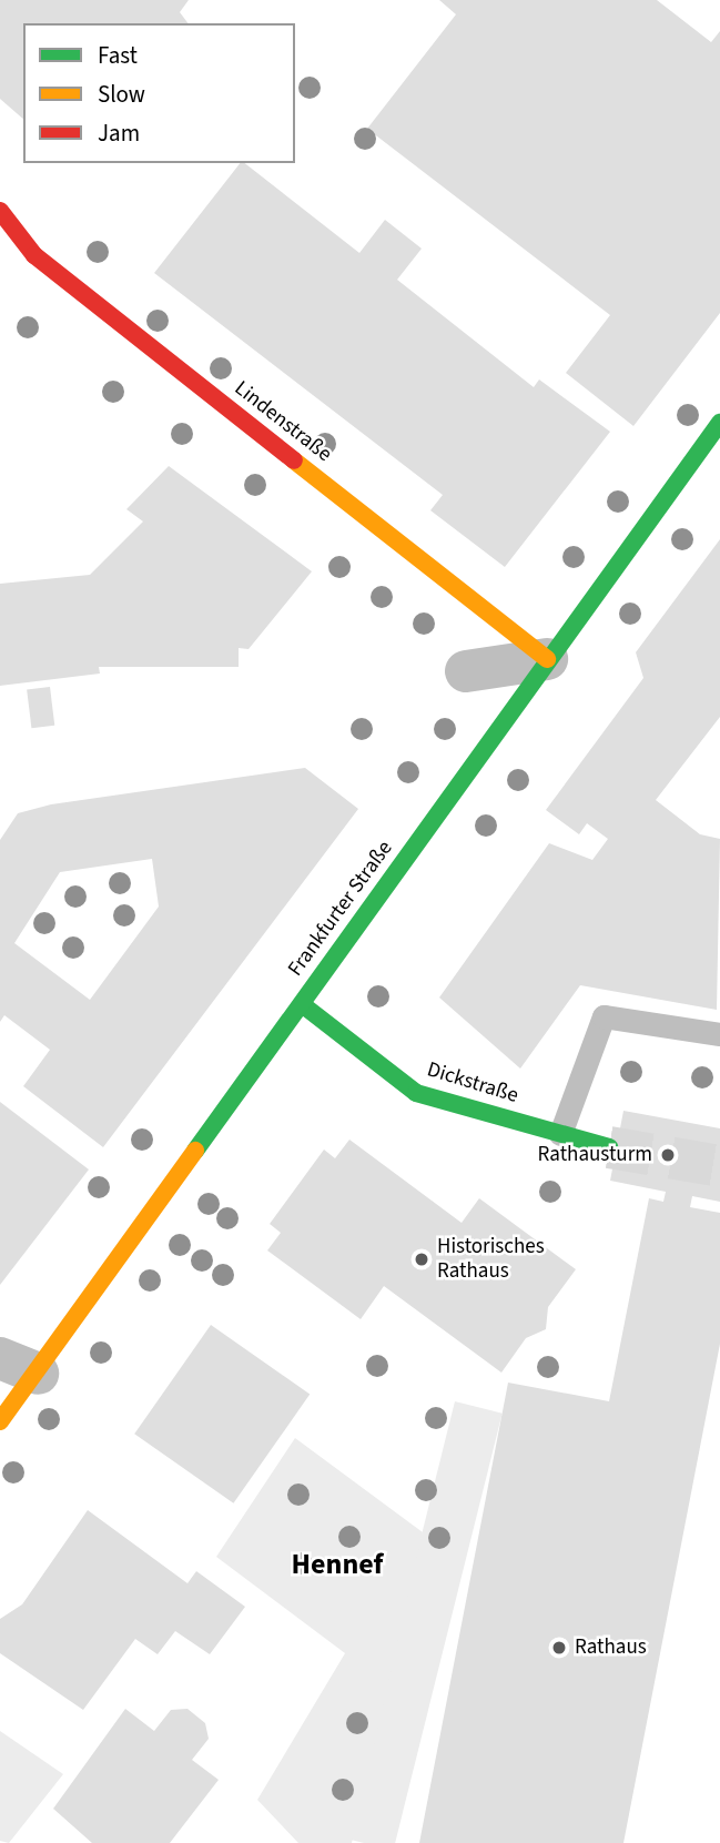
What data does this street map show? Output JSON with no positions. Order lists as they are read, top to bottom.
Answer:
{
  "streets": {
    "main road": ["Lindenstraße", "Frankfurter Straße", "Dickstraße"]
  },
  "crossings": [
    ["Lindenstraße", "Frankfurter Straße"],
    ["Frankfurter Straße", "Dickstraße"]
  ],
  "districts": ["Hennef"],
  "places": ["Rathausturm", "Historisches Rathaus", "Rathaus"],
  "legend": ["Fast", "Slow", "Jam"]
}
